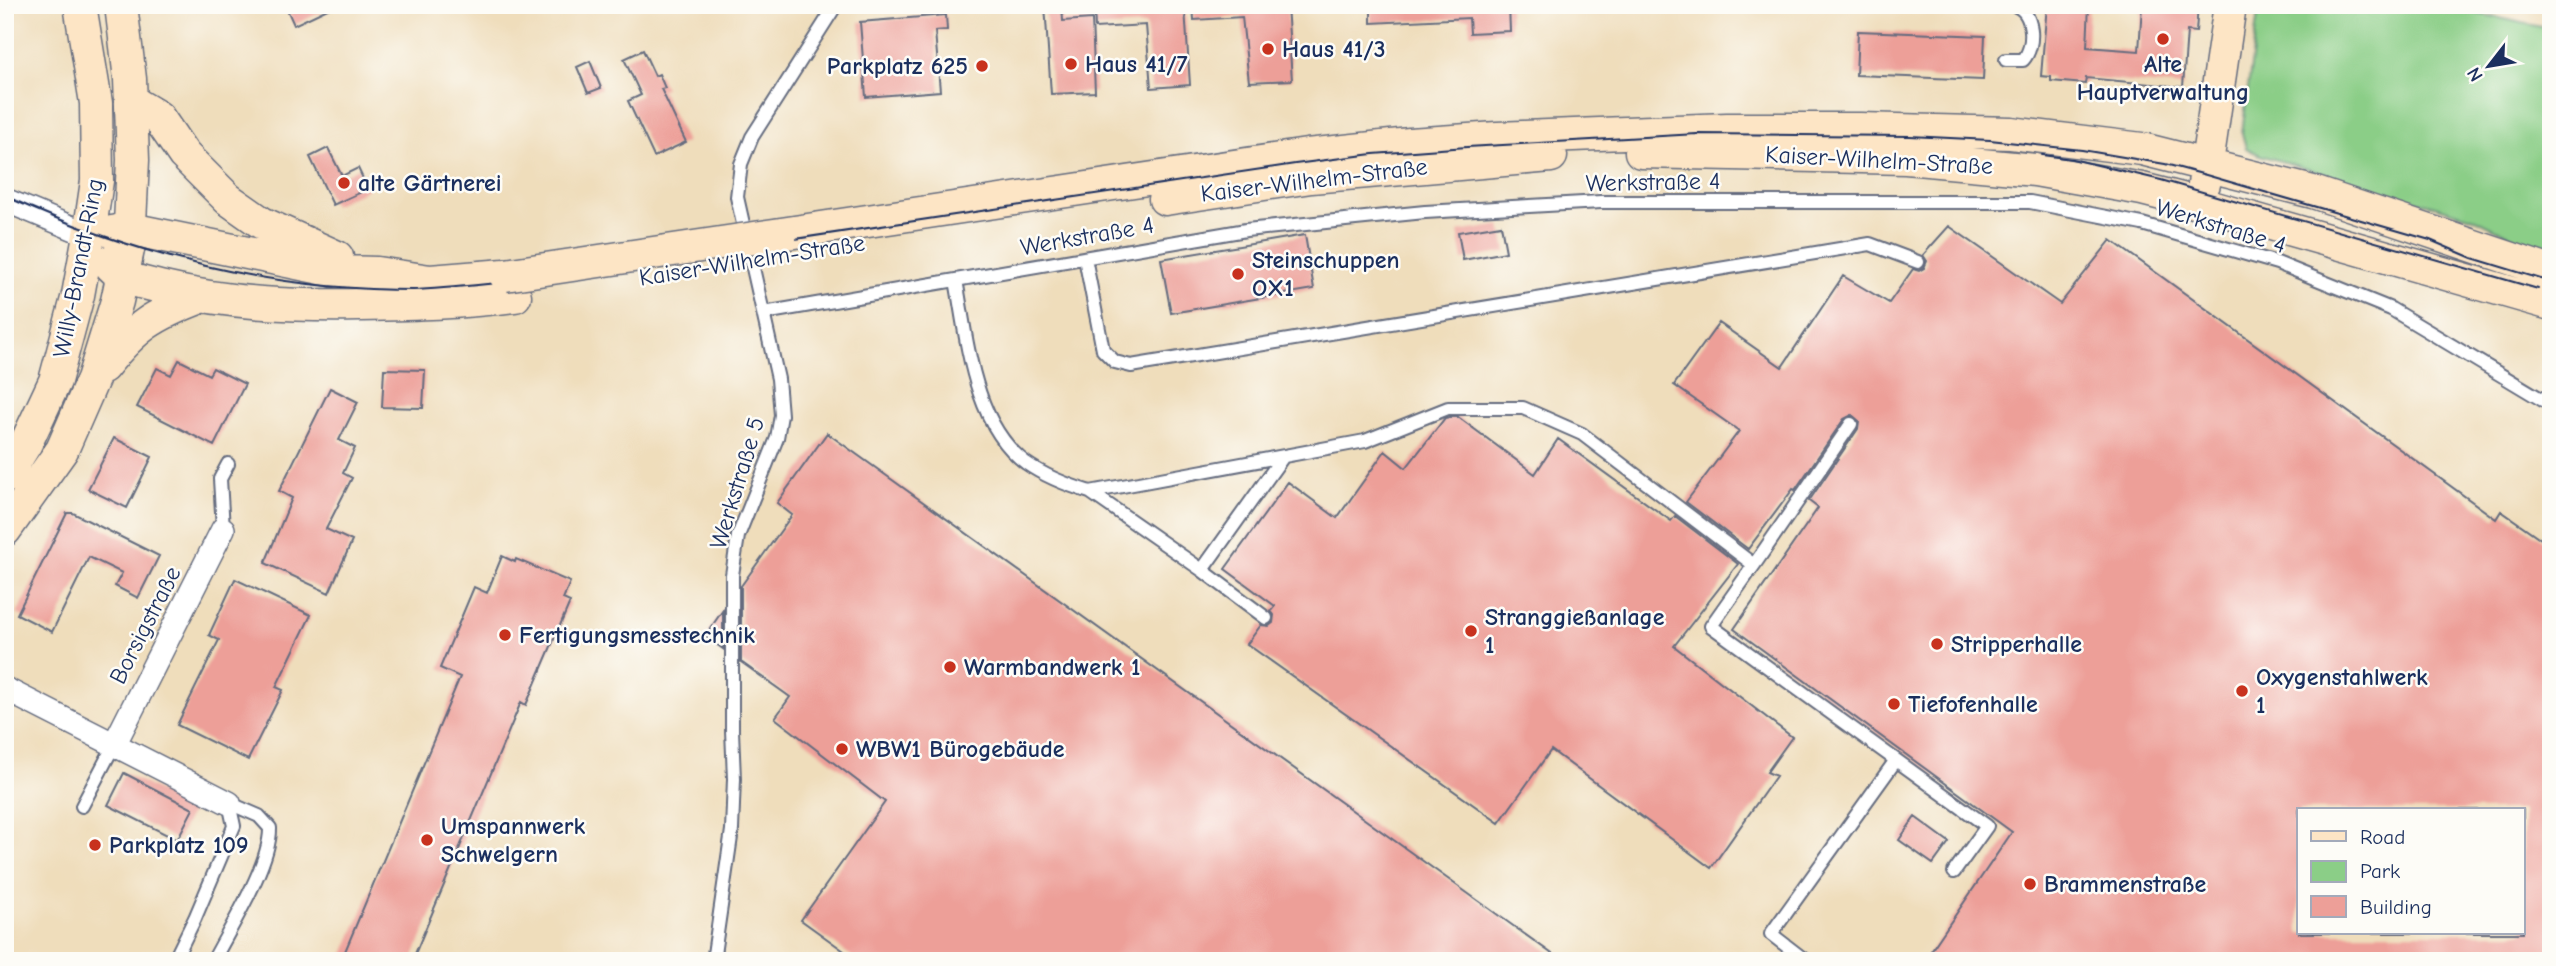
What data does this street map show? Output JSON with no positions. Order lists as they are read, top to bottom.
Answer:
{
  "streets": {
    "main road": ["Kaiser-Wilhelm-Straße", "Willy-Brandt-Ring"],
    "street": ["Borsigstraße"],
    "lane": ["Werkstraße 4", "Werkstraße 5"]
  },
  "crossings": [
    ["Kaiser-Wilhelm-Straße", "Willy-Brandt-Ring"],
    ["Werkstraße 4", "Werkstraße 5"]
  ],
  "places": [
    "Alte Hauptverwaltung",
    "Haus 41/3",
    "Haus 41/7",
    "Parkplatz 625",
    "alte Gärtnerei",
    "Steinschuppen OX1",
    "Stranggießanlage 1",
    "Fertigungsmesstechnik",
    "Stripperhalle",
    "Warmbandwerk 1",
    "Oxygenstahlwerk 1",
    "Tiefofenhalle",
    "WBW1 Bürogebäude",
    "Umspannwerk Schwelgern",
    "Parkplatz 109",
    "Brammenstraße"
  ],
  "legend": ["Road", "Park", "Building"],
  "north": "bottom left"
}
